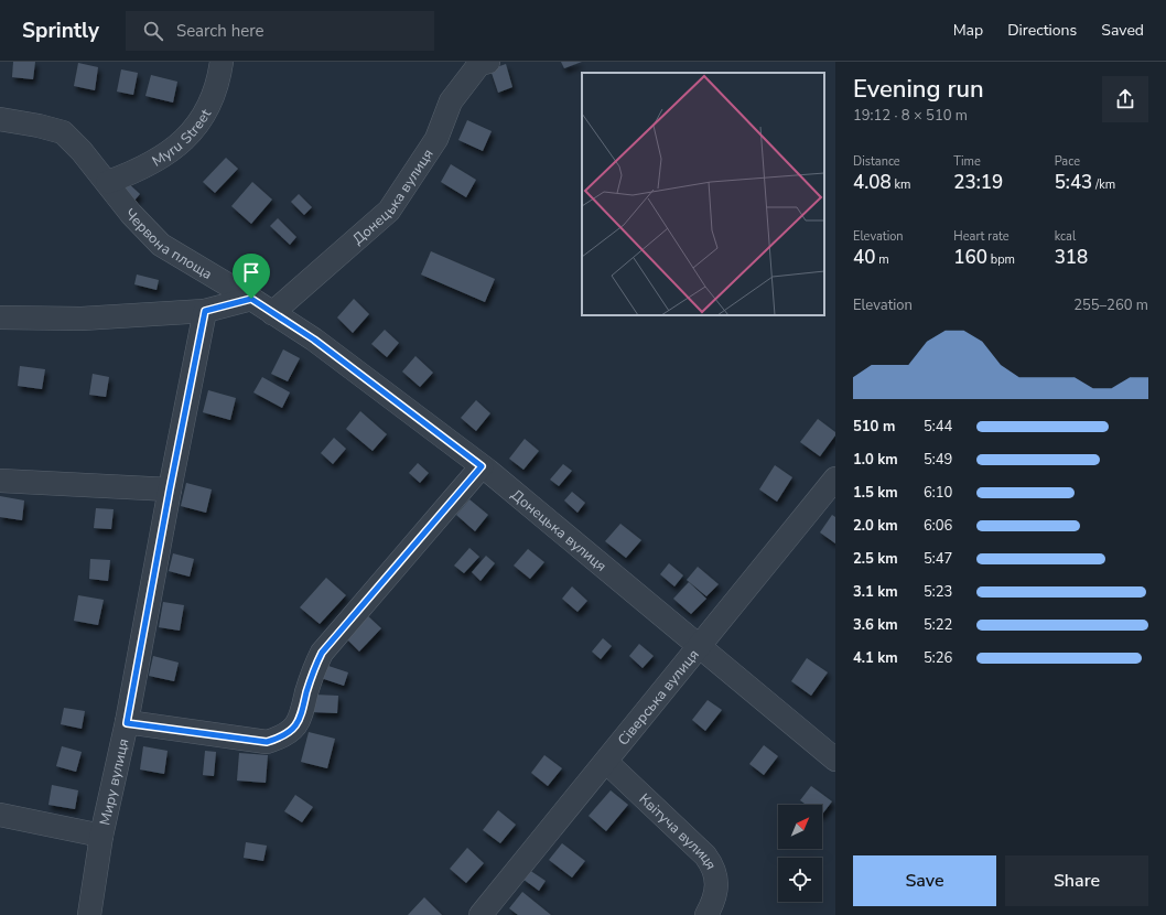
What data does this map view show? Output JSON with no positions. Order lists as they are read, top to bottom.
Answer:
{
  "streets": {
    "street": [
      "Myru Street",
      "Донецька вулиця",
      "Червона площа",
      "Сіверська вулиця",
      "Миру вулиця",
      "Квітуча вулиця"
    ]
  },
  "crossings": [
    ["Myru Street", "Червона площа"],
    ["Донецька вулиця", "Червона площа"],
    ["Донецька вулиця", "Сіверська вулиця"],
    ["Сіверська вулиця", "Квітуча вулиця"]
  ],
  "north": "top right",
  "page": {
    "header": "Sprintly",
    "search": "Search here",
    "nav": ["Map", "Directions", "Saved"],
    "heading": ["Evening run", "19:12 · 8 × 510 m"],
    "stats": [
      ["Distance", "4.08 km"],
      ["Time", "23:19"],
      ["Pace", "5:43 /km"],
      ["Elevation", "40 m"],
      ["Heart rate", "160 bpm"],
      ["kcal", "318"]
    ],
    "chart": ["Elevation", "255–260 m"],
    "list": [
      {
        "name": "510 m",
        "note": "5:44"
      },
      {
        "name": "1.0 km",
        "note": "5:49"
      },
      {
        "name": "1.5 km",
        "note": "6:10"
      },
      {
        "name": "2.0 km",
        "note": "6:06"
      },
      {
        "name": "2.5 km",
        "note": "5:47"
      },
      {
        "name": "3.1 km",
        "note": "5:23"
      },
      {
        "name": "3.6 km",
        "note": "5:22"
      },
      {
        "name": "4.1 km",
        "note": "5:26"
      }
    ],
    "buttons": ["Save", "Share"]
  }
}
